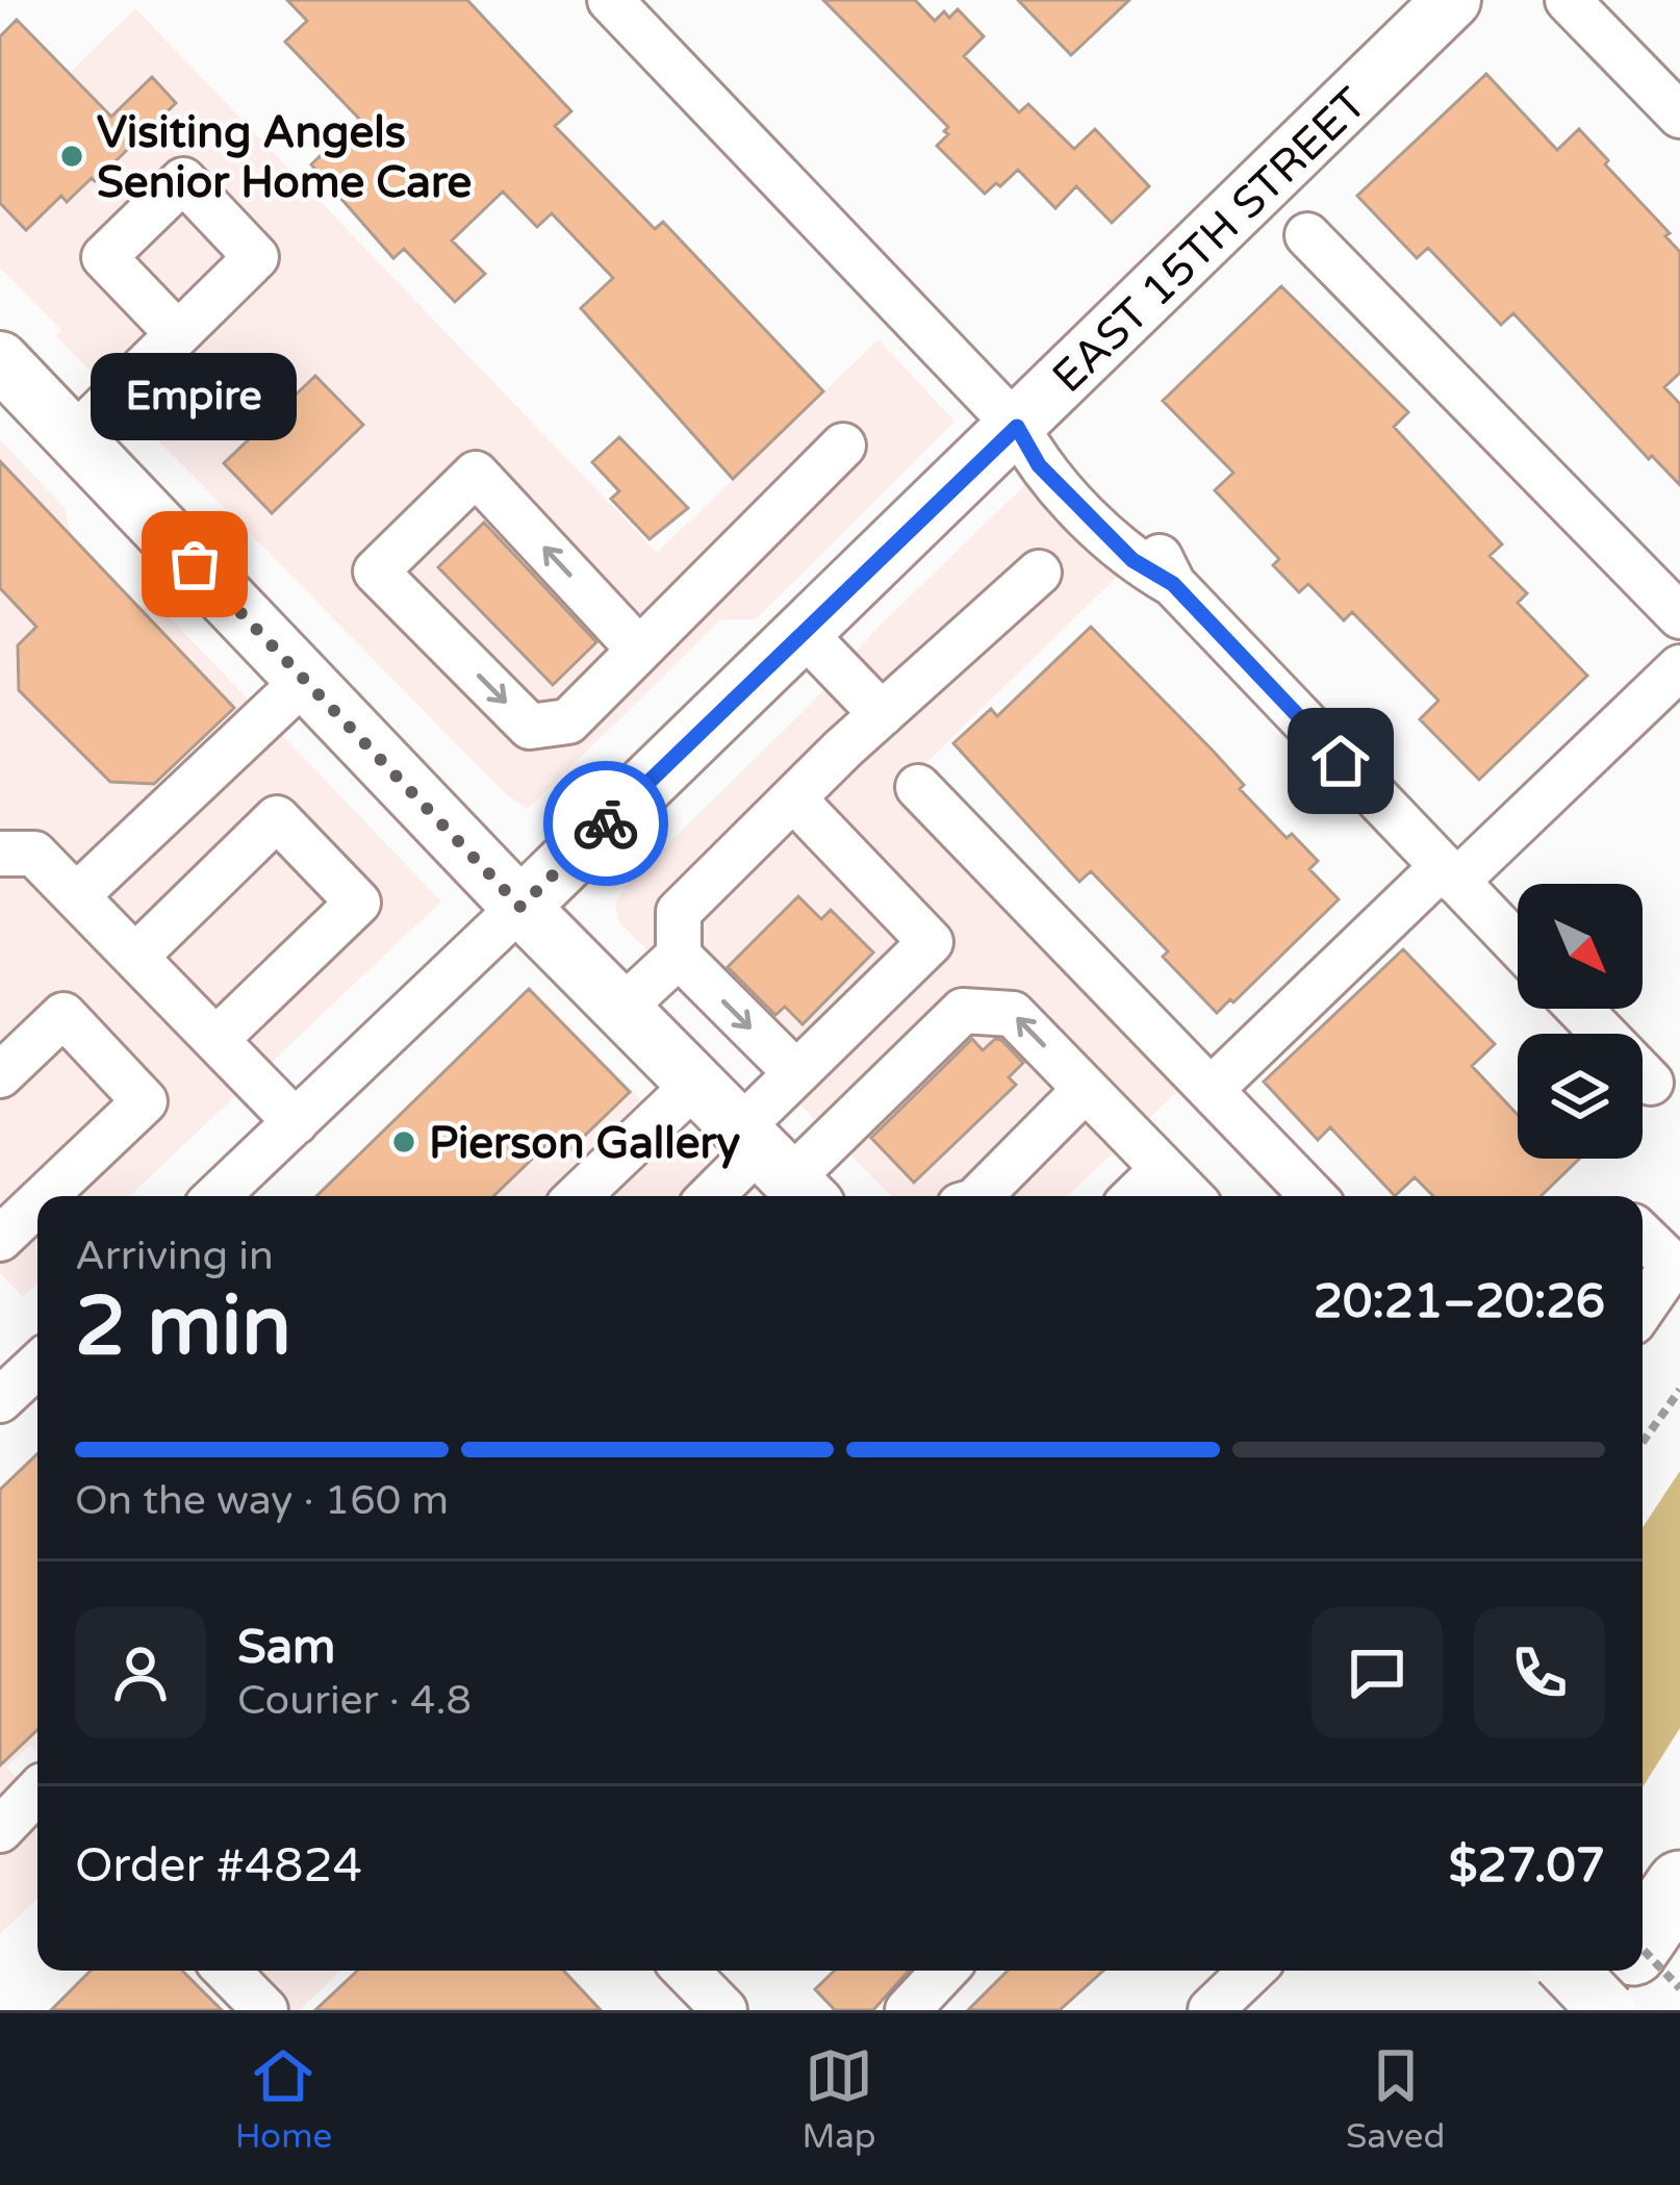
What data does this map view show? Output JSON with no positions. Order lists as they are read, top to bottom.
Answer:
{
  "streets": {
    "main road": ["EAST 15TH STREET"]
  },
  "places": ["Visiting Angels Senior Home Care", "Empire", "Pierson Gallery"],
  "north": "bottom right",
  "page": {
    "bubble": "Empire",
    "heading": ["2 min", "Arriving in", "20:21–20:26"],
    "panel": [
      "Sam",
      "Courier · 4.8",
      "Order #4824",
      "$27.07"
    ],
    "bar": "On the way · 160 m",
    "tabs": ["Home", "Map", "Saved"]
  }
}
